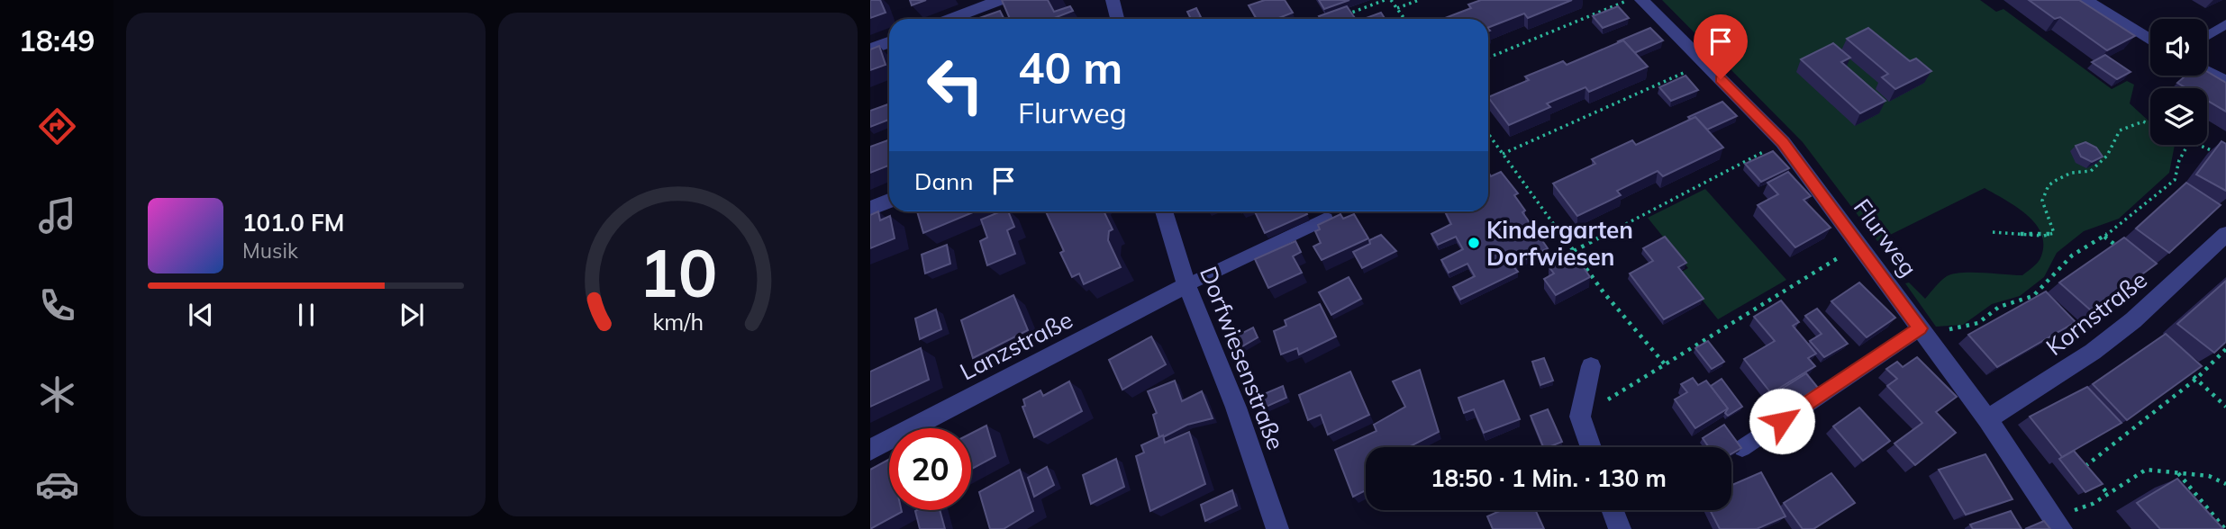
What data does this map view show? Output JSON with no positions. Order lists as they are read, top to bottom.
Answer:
{
  "streets": {
    "street": [
      "Flurweg",
      "Kornstraße",
      "Lanzstraße",
      "Dorfwiesenstraße"
    ]
  },
  "crossings": [
    ["Flurweg", "Kornstraße"],
    ["Lanzstraße", "Dorfwiesenstraße"]
  ],
  "places": ["Kindergarten Dorfwiesen"],
  "page": {
    "tabs": "18:49",
    "turn": ["40 m", "Flurweg"],
    "then": "Dann",
    "song": ["101.0 FM", "Musik"],
    "limit": "20",
    "trip": "18:50 · 1 Min. · 130 m",
    "gauge": ["10", "km/h"]
  }
}
